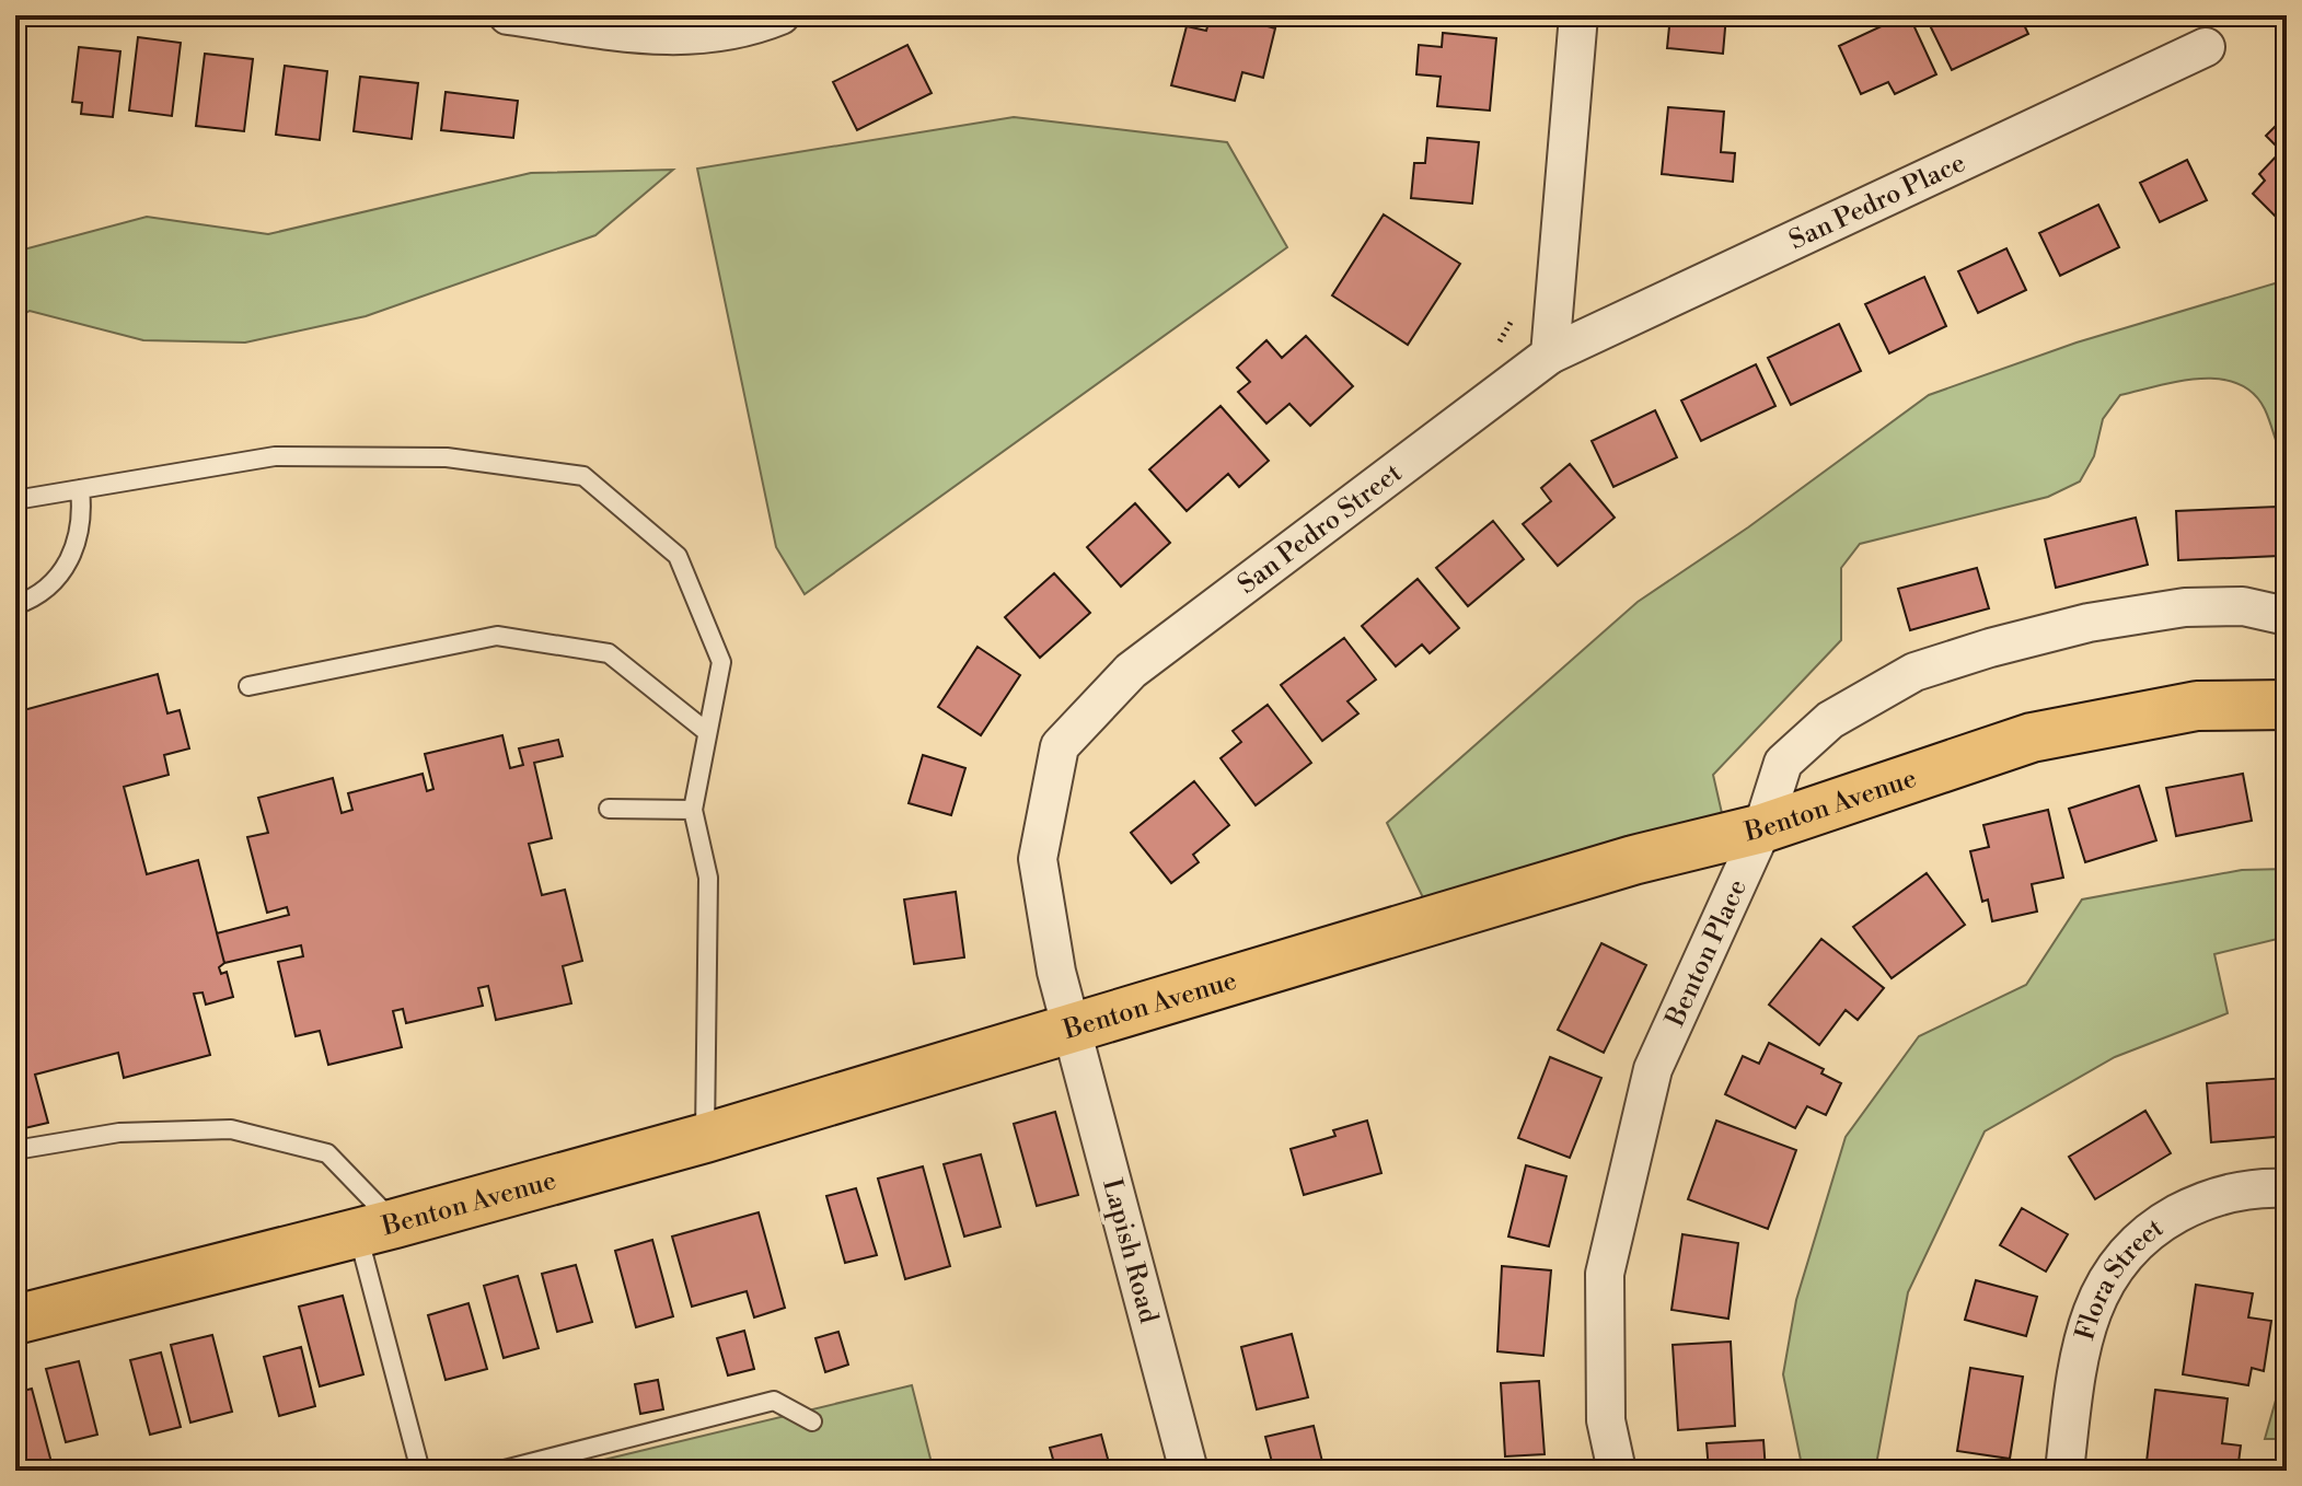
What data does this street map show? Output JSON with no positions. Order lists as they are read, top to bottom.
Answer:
{
  "streets": {
    "main road": ["Benton Avenue"],
    "street": [
      "San Pedro Place",
      "San Pedro Street",
      "Benton Place",
      "Lapish Road",
      "Flora Street"
    ]
  },
  "crossings": [
    ["San Pedro Place", "San Pedro Street"],
    ["San Pedro Street", "Benton Avenue"],
    ["San Pedro Street", "Lapish Road"],
    ["Benton Avenue", "Benton Place"],
    ["Benton Avenue", "Lapish Road"]
  ]
}
